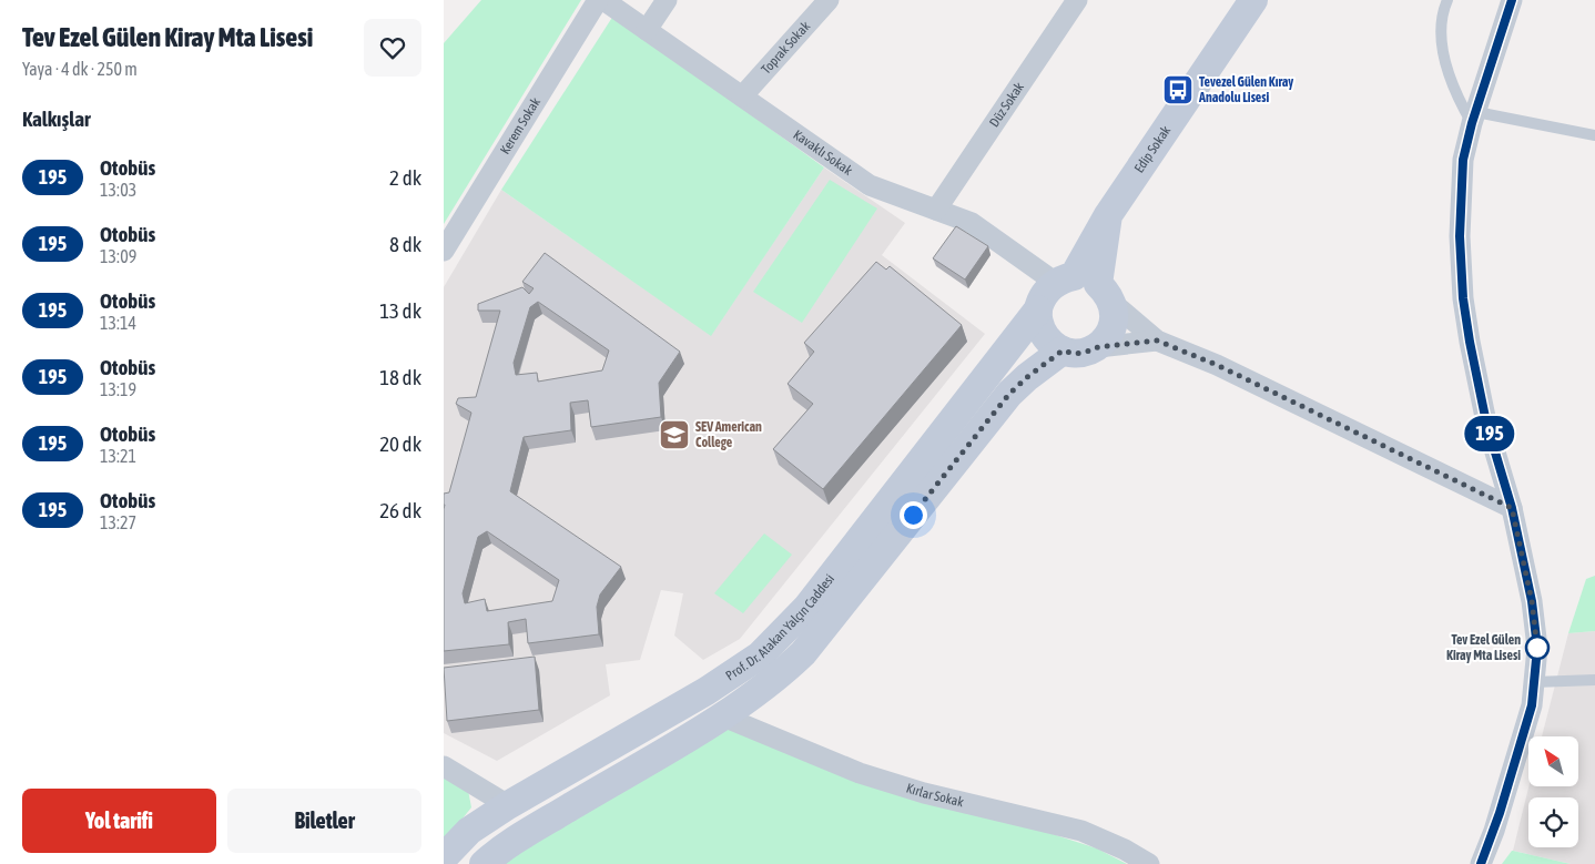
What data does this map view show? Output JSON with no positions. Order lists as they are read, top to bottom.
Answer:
{
  "streets": {
    "main road": ["Edip Sokak", "Prof. Dr. Atakan Yalçın Caddesi"],
    "street": [
      "Toprak Sokak",
      "Düz Sokak",
      "Kerem Sokak",
      "Kavaklı Sokak",
      "Kırlar Sokak"
    ]
  },
  "crossings": [
    ["Toprak Sokak", "Kavaklı Sokak"],
    ["Düz Sokak", "Kavaklı Sokak"],
    ["Edip Sokak", "Kavaklı Sokak"],
    ["Edip Sokak", "Prof. Dr. Atakan Yalçın Caddesi"],
    ["Kavaklı Sokak", "Prof. Dr. Atakan Yalçın Caddesi"],
    ["Prof. Dr. Atakan Yalçın Caddesi", "Kırlar Sokak"]
  ],
  "places": {
    "bus stop": ["Tevezel Gülen Kıray Anadolu Lisesi"],
    "school or university": ["SEV American College"],
    "other": ["Tev Ezel Gülen Kiray Mta Lisesi"]
  },
  "lines": ["bus line 195"],
  "north": "top left",
  "page": {
    "heading": [
      ["Tev Ezel Gülen Kiray Mta Lisesi", "Yaya · 4 dk · 250 m"],
      "Kalkışlar"
    ],
    "on_map": "195",
    "list": [
      {
        "mark": "195",
        "name": "Otobüs",
        "note": "13:03",
        "value": "2 dk"
      },
      {
        "mark": "195",
        "name": "Otobüs",
        "note": "13:09",
        "value": "8 dk"
      },
      {
        "mark": "195",
        "name": "Otobüs",
        "note": "13:14",
        "value": "13 dk"
      },
      {
        "mark": "195",
        "name": "Otobüs",
        "note": "13:19",
        "value": "18 dk"
      },
      {
        "mark": "195",
        "name": "Otobüs",
        "note": "13:21",
        "value": "20 dk"
      },
      {
        "mark": "195",
        "name": "Otobüs",
        "note": "13:27",
        "value": "26 dk"
      }
    ],
    "buttons": ["Yol tarifi", "Biletler"]
  }
}
